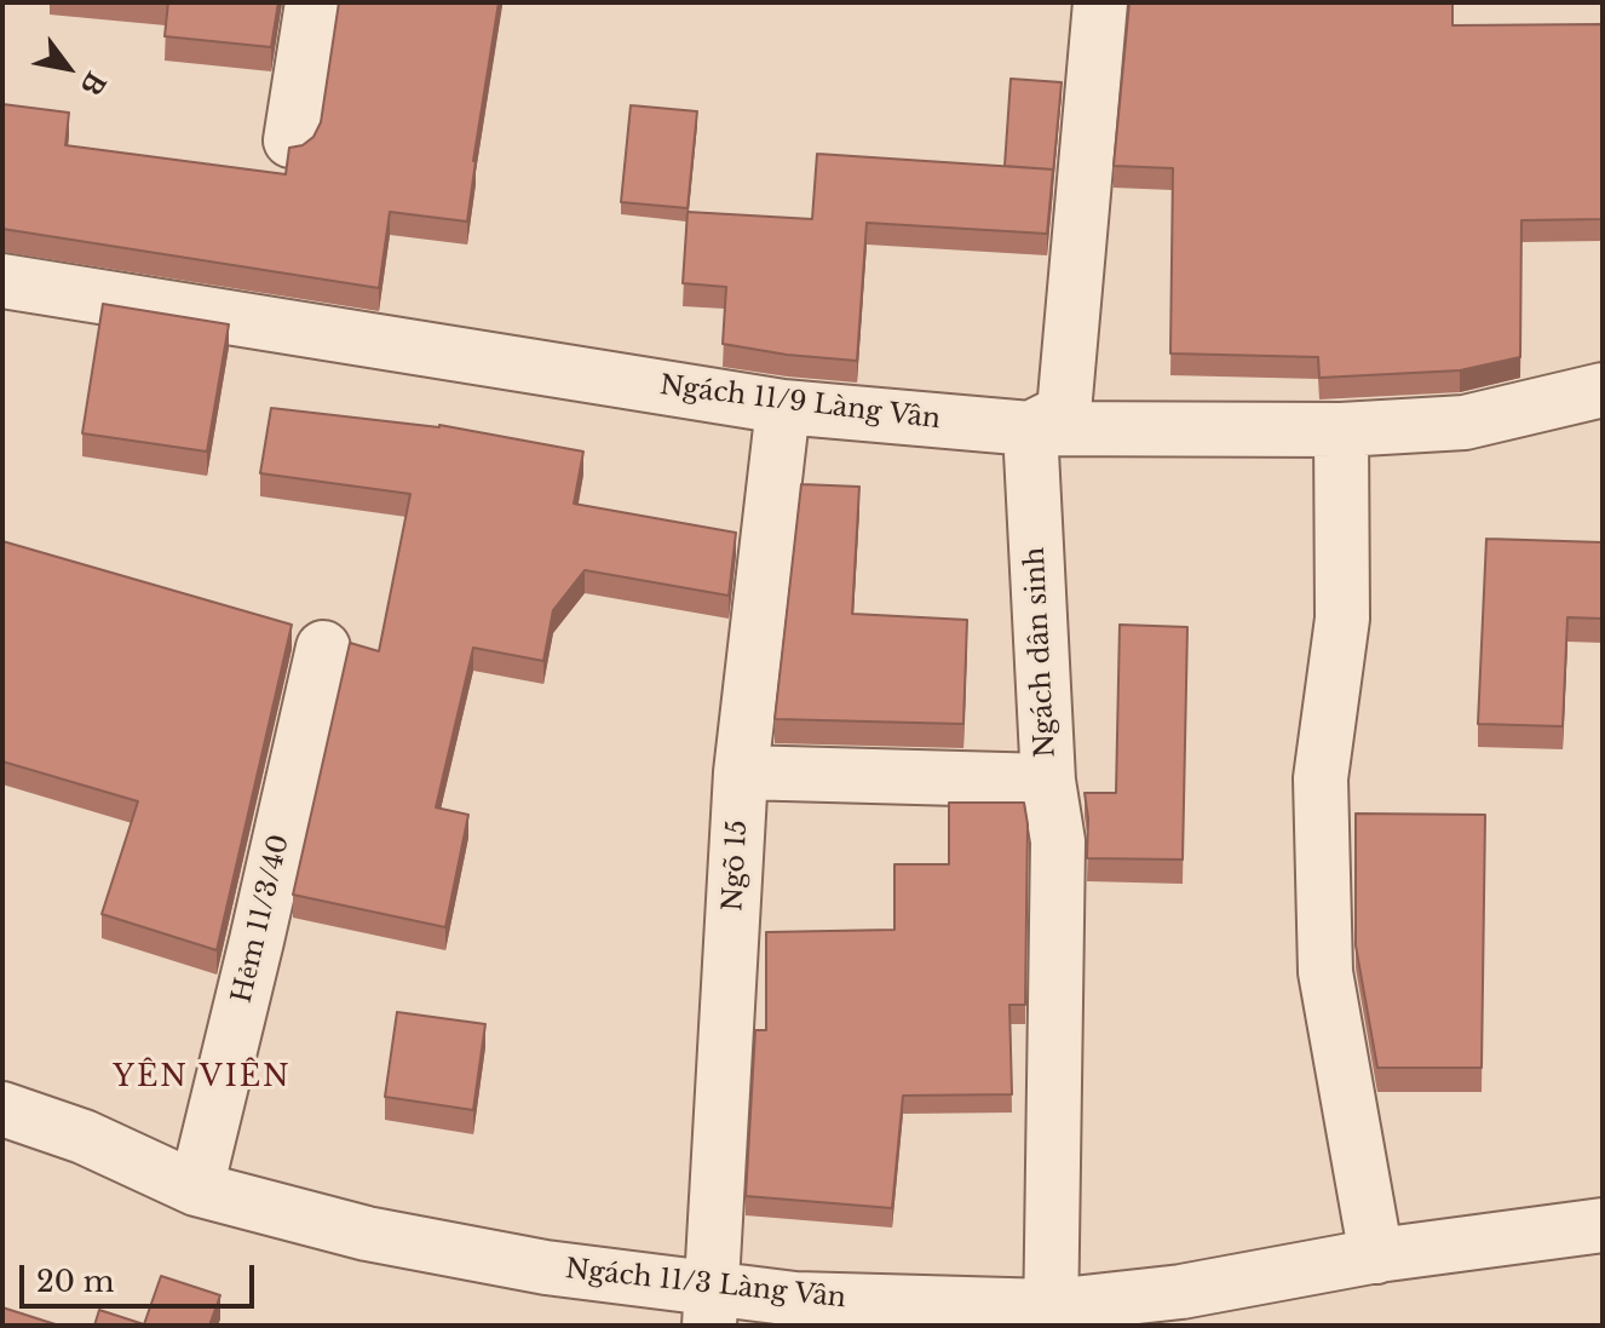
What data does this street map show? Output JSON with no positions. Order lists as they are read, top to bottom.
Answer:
{
  "streets": {
    "street": [
      "Ngách 11/9 Làng Vân",
      "Ngách dân sinh",
      "Ngõ 15",
      "Hẻm 11/3/40",
      "Ngách 11/3 Làng Vân"
    ]
  },
  "crossings": [
    ["Ngách 11/9 Làng Vân", "Ngách dân sinh"],
    ["Ngách 11/9 Làng Vân", "Ngõ 15"],
    ["Ngách dân sinh", "Ngách 11/3 Làng Vân"],
    ["Ngõ 15", "Ngách 11/3 Làng Vân"],
    ["Hẻm 11/3/40", "Ngách 11/3 Làng Vân"]
  ],
  "districts": ["YÊN VIÊN"],
  "scale_bar": "20 m",
  "north": "bottom right"
}
